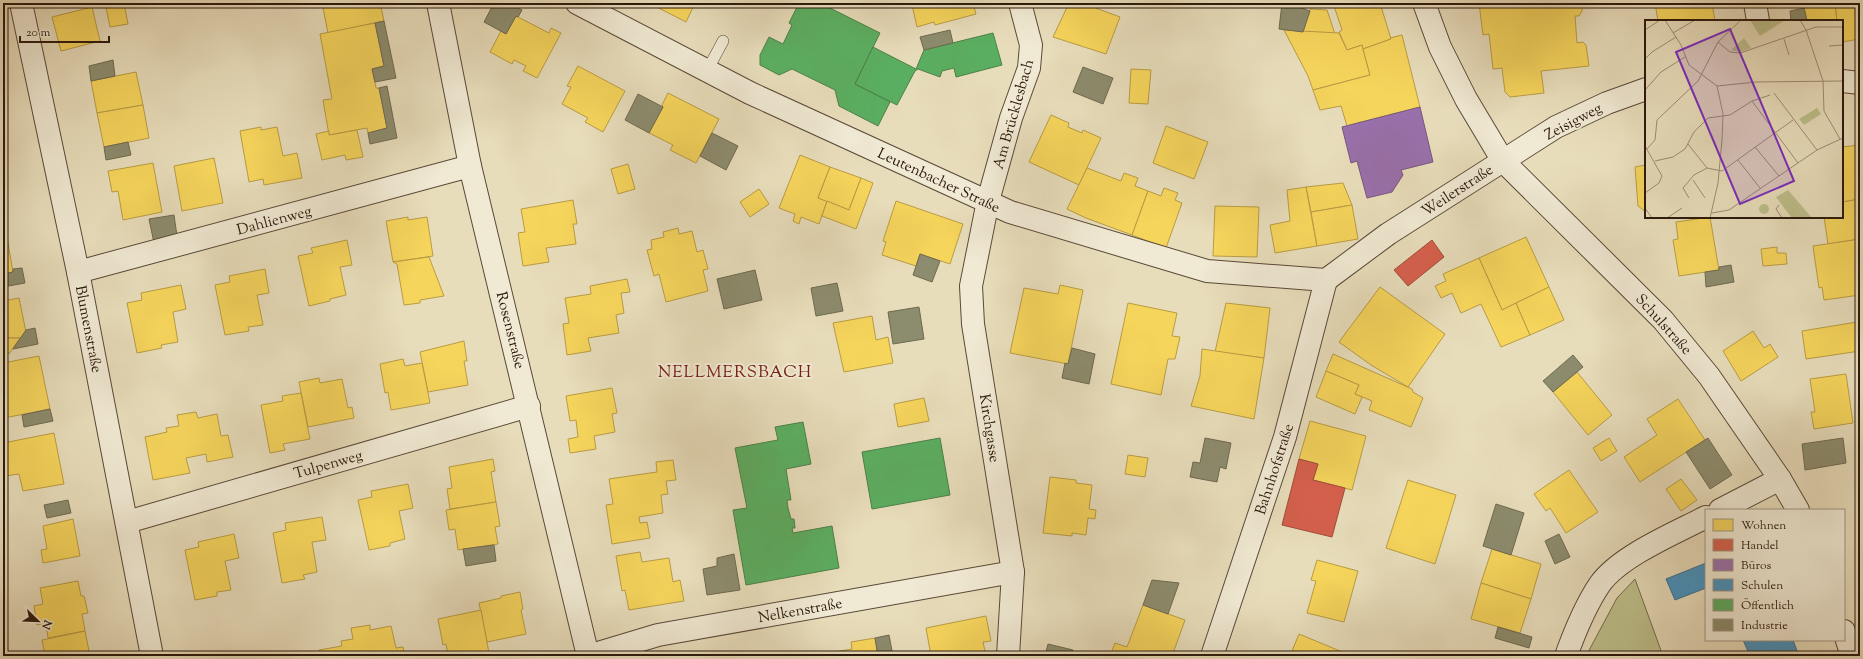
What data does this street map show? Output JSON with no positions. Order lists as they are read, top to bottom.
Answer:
{
  "streets": {
    "street": [
      "Am Brücklesbach",
      "Zeisigweg",
      "Leutenbacher Straße",
      "Weilerstraße",
      "Dahlienweg",
      "Schulstraße",
      "Blumenstraße",
      "Rosenstraße",
      "Kirchgasse",
      "Tulpenweg",
      "Bahnhofstraße",
      "Nelkenstraße"
    ]
  },
  "crossings": [
    ["Am Brücklesbach", "Leutenbacher Straße"],
    ["Am Brücklesbach", "Kirchgasse"],
    ["Zeisigweg", "Weilerstraße"],
    ["Zeisigweg", "Schulstraße"],
    ["Leutenbacher Straße", "Weilerstraße"],
    ["Leutenbacher Straße", "Kirchgasse"],
    ["Leutenbacher Straße", "Bahnhofstraße"],
    ["Weilerstraße", "Schulstraße"],
    ["Weilerstraße", "Bahnhofstraße"],
    ["Dahlienweg", "Blumenstraße"],
    ["Dahlienweg", "Rosenstraße"],
    ["Blumenstraße", "Tulpenweg"],
    ["Rosenstraße", "Tulpenweg"],
    ["Rosenstraße", "Nelkenstraße"],
    ["Kirchgasse", "Nelkenstraße"]
  ],
  "districts": ["NELLMERSBACH"],
  "legend": [
    "Wohnen",
    "Handel",
    "Büros",
    "Schulen",
    "Öffentlich",
    "Industrie"
  ],
  "scale_bar": "20 m",
  "north": "bottom right"
}
